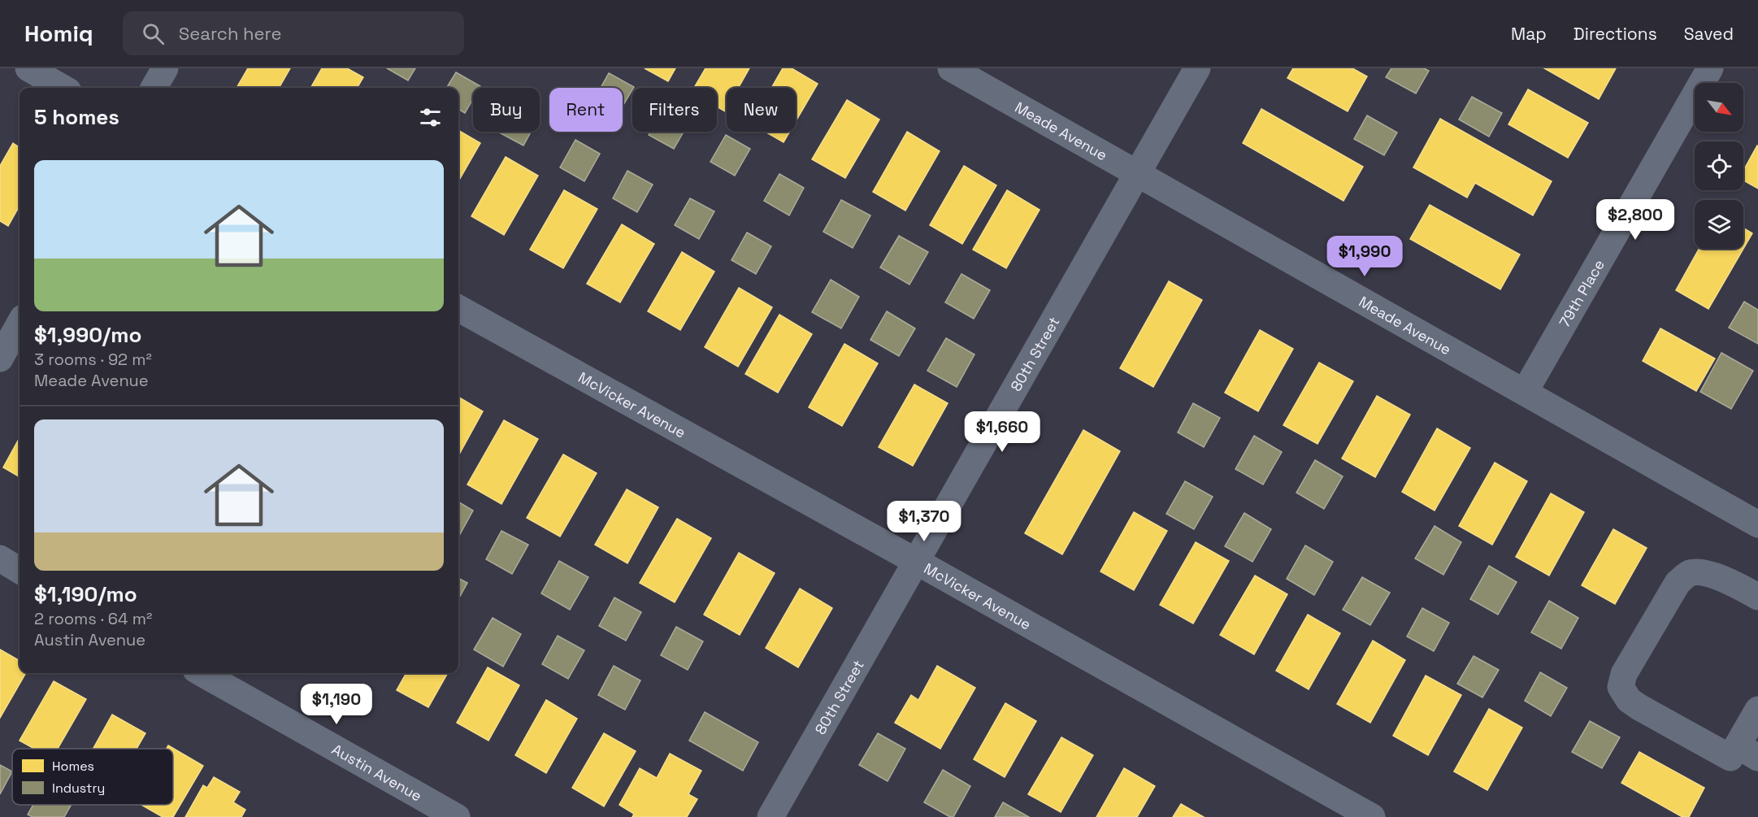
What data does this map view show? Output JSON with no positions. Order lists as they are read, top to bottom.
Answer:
{
  "streets": {
    "street": [
      "Meade Avenue",
      "79th Place",
      "80th Street",
      "McVicker Avenue",
      "Austin Avenue"
    ]
  },
  "crossings": [
    ["Meade Avenue", "79th Place"],
    ["Meade Avenue", "80th Street"],
    ["80th Street", "McVicker Avenue"]
  ],
  "legend": ["Homes", "Industry"],
  "north": "bottom right",
  "page": {
    "header": "Homiq",
    "search": "Search here",
    "nav": ["Map", "Directions", "Saved"],
    "chip": [
      "Buy",
      "Rent",
      "Filters",
      "New"
    ],
    "heading": "5 homes",
    "list": [
      {
        "name": "$1,990/mo",
        "note": "3 rooms · 92 m² · Meade Avenue"
      },
      {
        "name": "$1,190/mo",
        "note": "2 rooms · 64 m² · Austin Avenue"
      }
    ],
    "price": [
      "$2,800",
      "$1,990",
      "$1,660",
      "$1,370",
      "$1,190"
    ]
  }
}
